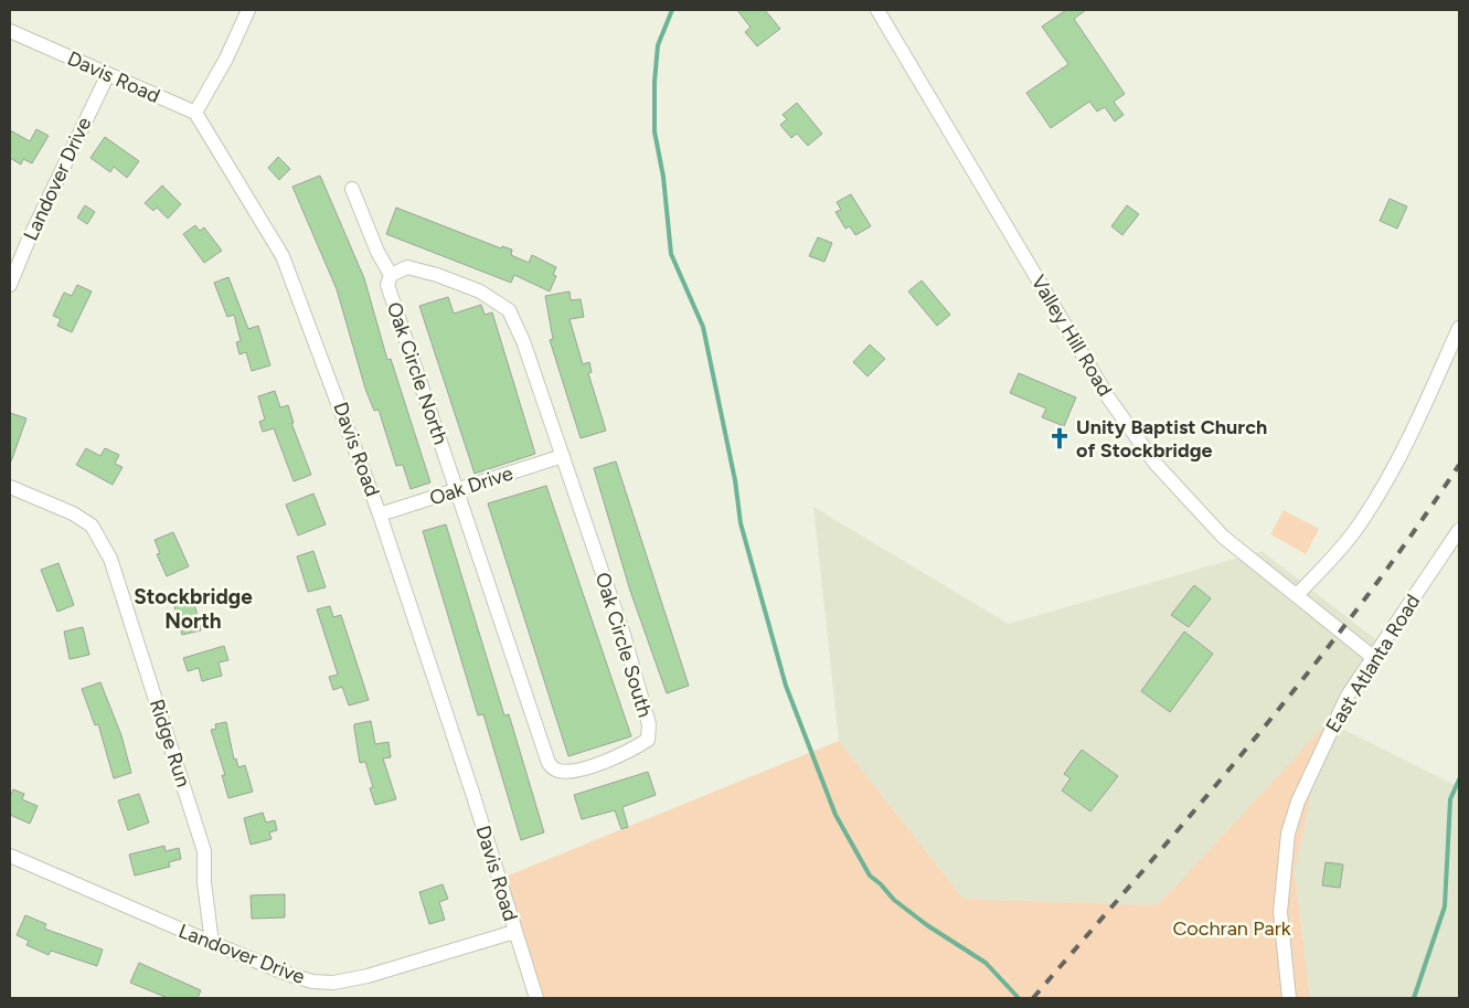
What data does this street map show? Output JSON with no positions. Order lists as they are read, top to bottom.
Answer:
{
  "streets": {
    "street": [
      "Davis Road",
      "Landover Drive",
      "Valley Hill Road",
      "Oak Circle North",
      "Oak Drive",
      "Oak Circle South",
      "East Atlanta Road",
      "Ridge Run"
    ]
  },
  "crossings": [
    ["Davis Road", "Landover Drive"],
    ["Davis Road", "Oak Drive"],
    ["Landover Drive", "Ridge Run"],
    ["Valley Hill Road", "East Atlanta Road"],
    ["Oak Circle North", "Oak Drive"],
    ["Oak Circle North", "Oak Circle South"],
    ["Oak Drive", "Oak Circle South"]
  ],
  "districts": ["Stockbridge North"],
  "parks": ["Cochran Park"],
  "places": {
    "church": ["Unity Baptist Church of Stockbridge"]
  }
}
